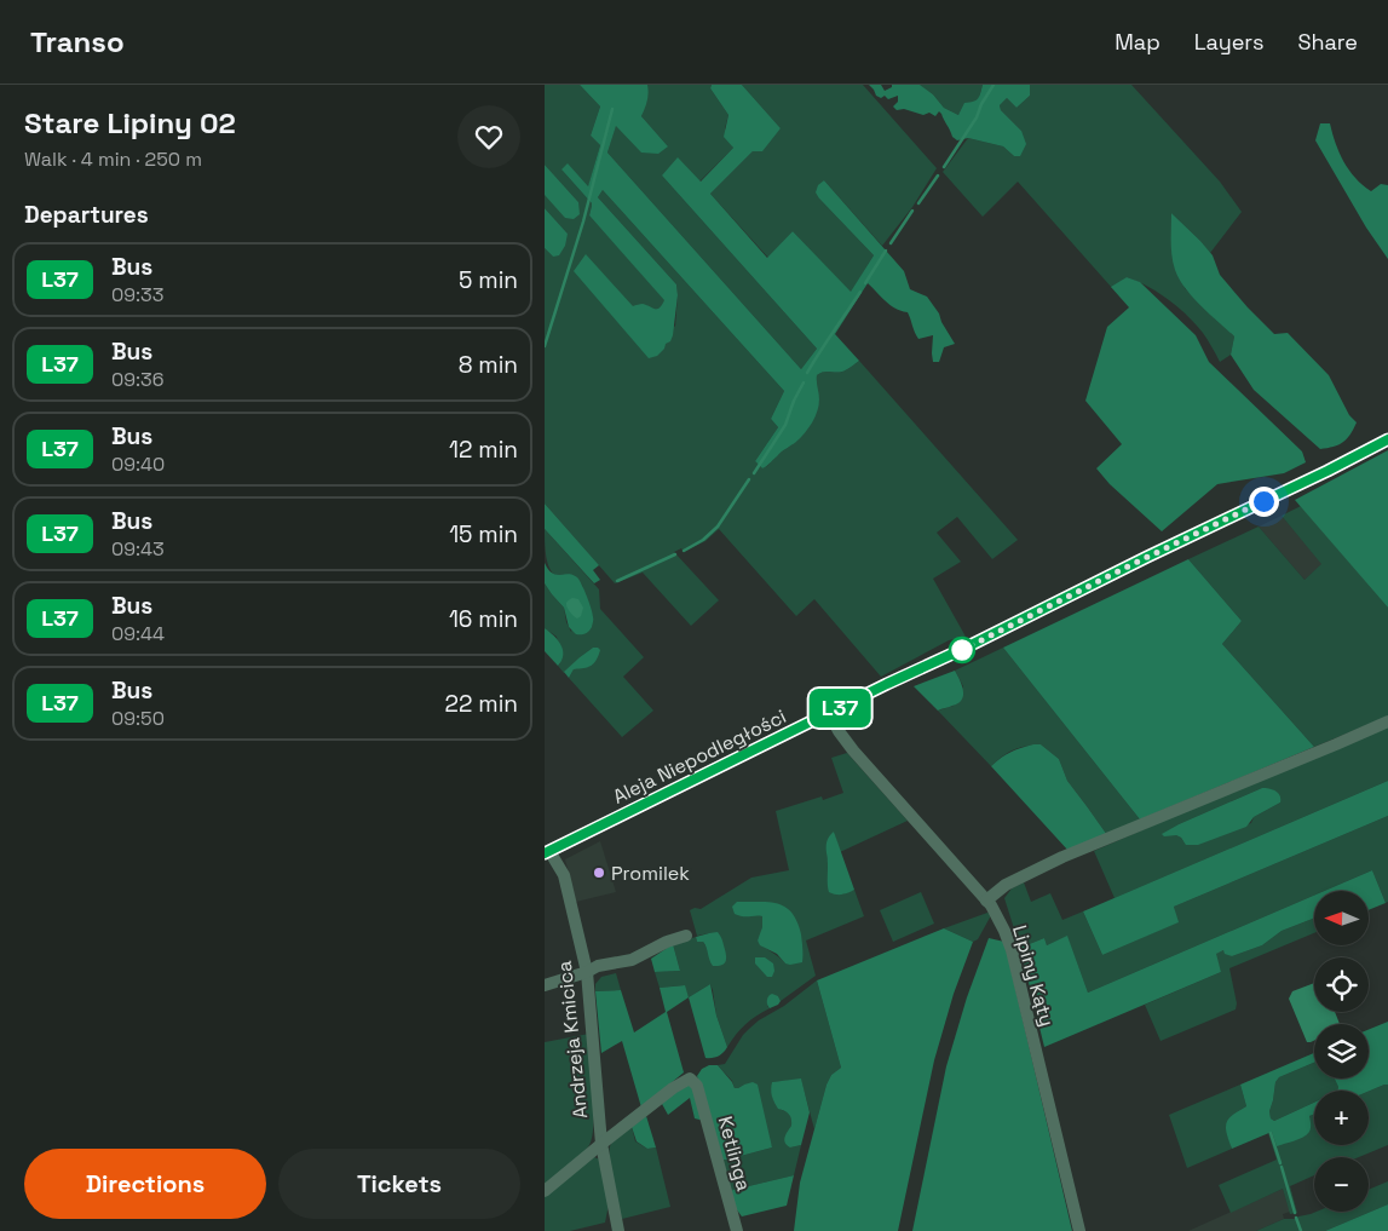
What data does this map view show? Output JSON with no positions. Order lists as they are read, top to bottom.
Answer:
{
  "streets": {
    "street": [
      "Aleja Niepodległości",
      "Lipiny Kąty",
      "Andrzeja Kmicica",
      "Ketlinga"
    ]
  },
  "crossings": [
    ["Aleja Niepodległości", "Lipiny Kąty"],
    ["Aleja Niepodległości", "Andrzeja Kmicica"],
    ["Andrzeja Kmicica", "Ketlinga"]
  ],
  "places": ["Promilek"],
  "lines": ["bus line L37"],
  "north": "left",
  "page": {
    "header": "Transo",
    "nav": ["Map", "Layers", "Share"],
    "heading": [
      ["Stare Lipiny 02", "Walk · 4 min · 250 m"],
      "Departures"
    ],
    "on_map": "L37",
    "list": [
      {
        "mark": "L37",
        "name": "Bus",
        "note": "09:33",
        "value": "5 min"
      },
      {
        "mark": "L37",
        "name": "Bus",
        "note": "09:36",
        "value": "8 min"
      },
      {
        "mark": "L37",
        "name": "Bus",
        "note": "09:40",
        "value": "12 min"
      },
      {
        "mark": "L37",
        "name": "Bus",
        "note": "09:43",
        "value": "15 min"
      },
      {
        "mark": "L37",
        "name": "Bus",
        "note": "09:44",
        "value": "16 min"
      },
      {
        "mark": "L37",
        "name": "Bus",
        "note": "09:50",
        "value": "22 min"
      }
    ],
    "map_buttons": ["+", "−"],
    "buttons": ["Directions", "Tickets"]
  }
}
